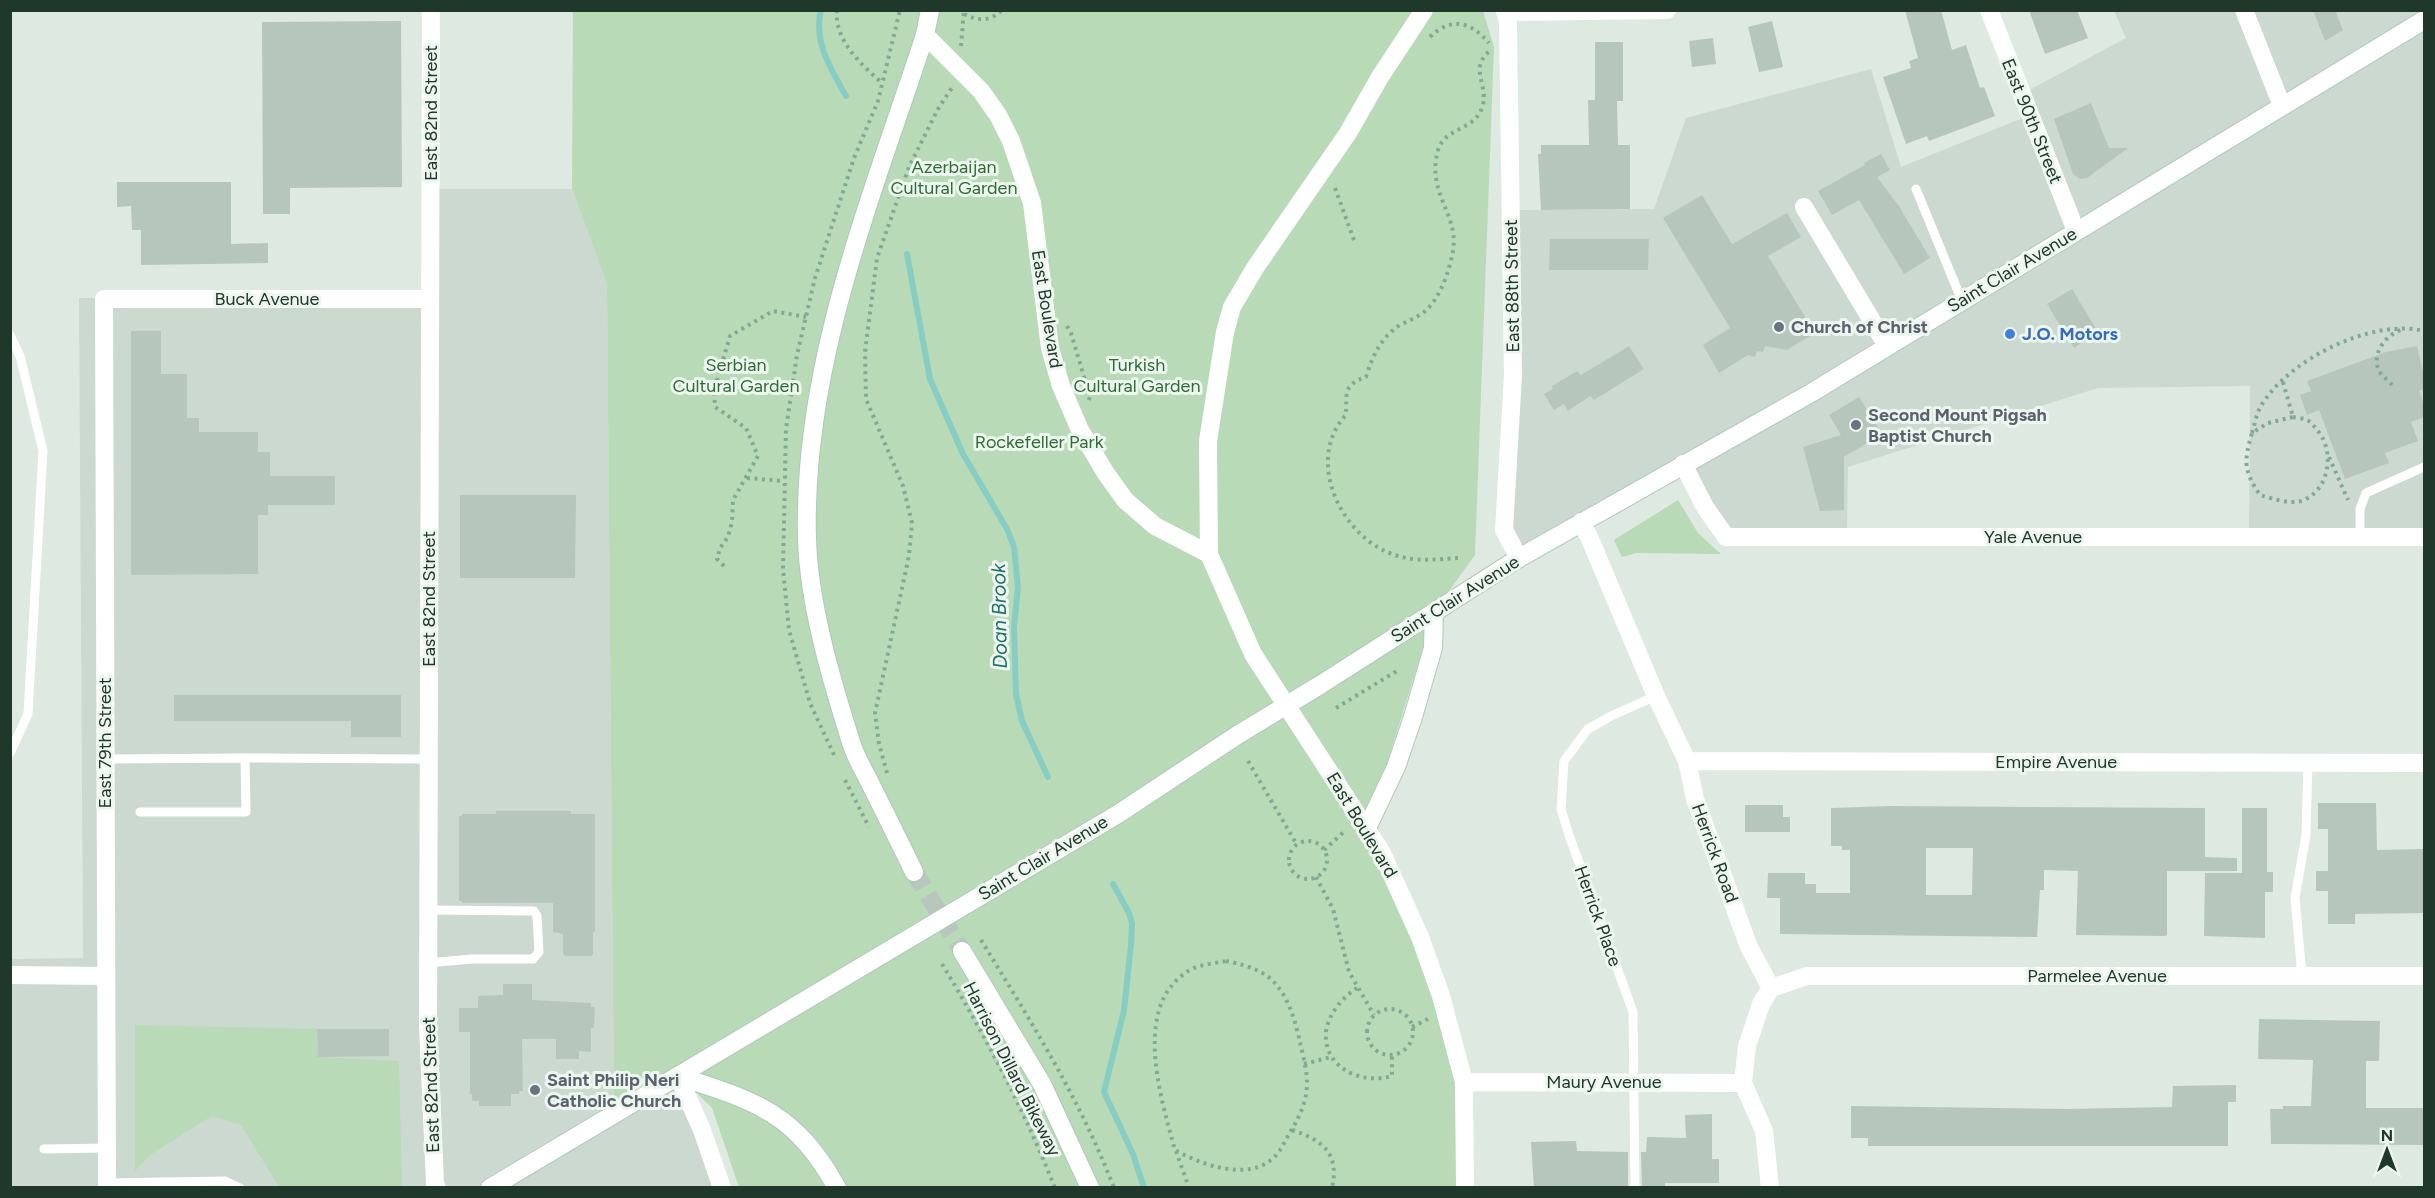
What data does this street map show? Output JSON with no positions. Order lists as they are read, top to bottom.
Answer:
{
  "streets": {
    "street": [
      "East 82nd Street",
      "East 90th Street",
      "Saint Clair Avenue",
      "East 88th Street",
      "Buck Avenue",
      "East Boulevard",
      "Yale Avenue",
      "East 79th Street",
      "Empire Avenue",
      "Herrick Road",
      "Parmelee Avenue",
      "Maury Avenue"
    ],
    "lane": ["Herrick Place"],
    "path": ["Harrison Dillard Bikeway"]
  },
  "crossings": [
    ["East 82nd Street", "Buck Avenue"],
    ["East 90th Street", "Saint Clair Avenue"],
    ["Saint Clair Avenue", "East 88th Street"],
    ["Saint Clair Avenue", "East Boulevard"],
    ["Saint Clair Avenue", "Yale Avenue"],
    ["Saint Clair Avenue", "Herrick Road"],
    ["Buck Avenue", "East 79th Street"],
    ["East Boulevard", "Maury Avenue"],
    ["Empire Avenue", "Herrick Road"],
    ["Herrick Road", "Herrick Place"],
    ["Herrick Road", "Parmelee Avenue"],
    ["Herrick Place", "Maury Avenue"]
  ],
  "water": ["Doan Brook"],
  "parks": [
    "Azerbaijan Cultural Garden",
    "Serbian Cultural Garden",
    "Turkish Cultural Garden",
    "Rockefeller Park"
  ],
  "places": [
    "Church of Christ",
    "J.O. Motors",
    "Second Mount Pigsah Baptist Church",
    "Saint Philip Neri Catholic Church"
  ],
  "north": "top"
}
